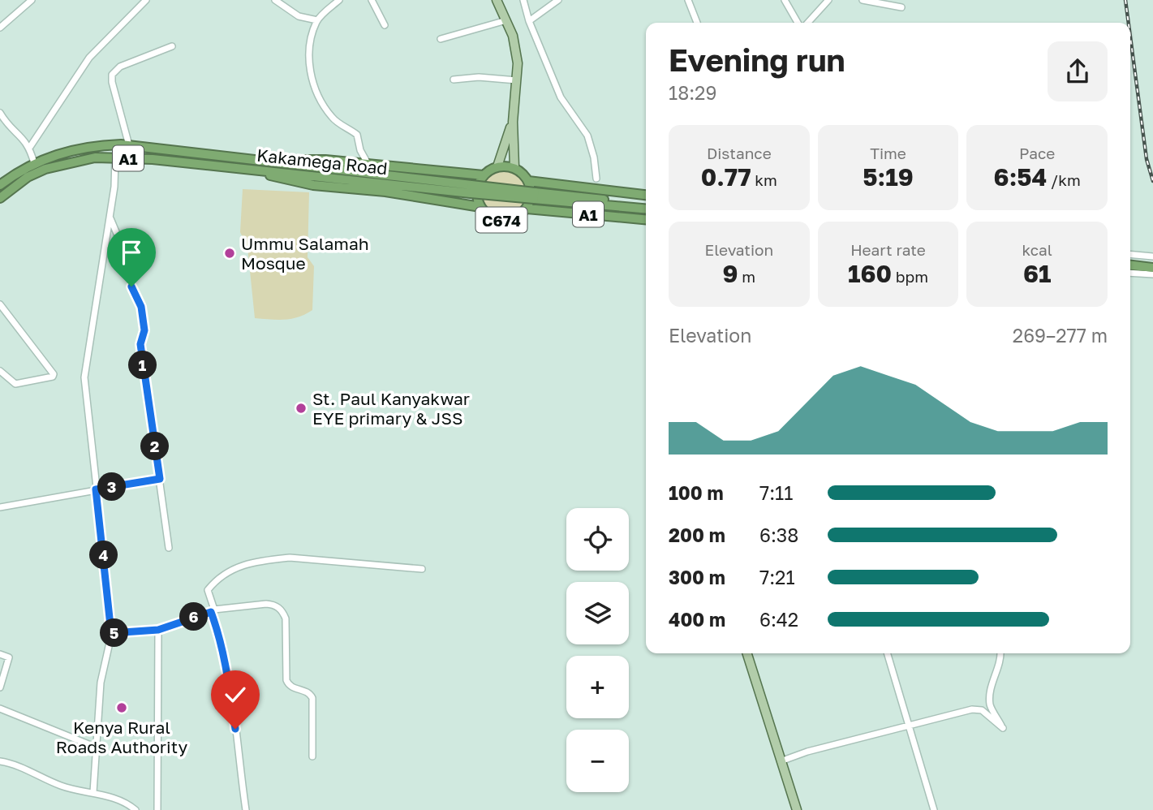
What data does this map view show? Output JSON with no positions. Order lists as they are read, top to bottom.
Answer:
{
  "streets": {
    "highway": ["A1", "Kakamega Road", "C674"]
  },
  "crossings": [
    ["A1", "Kakamega Road"],
    ["A1", "C674"]
  ],
  "places": ["Ummu Salamah Mosque", "St. Paul Kanyakwar EYE primary & JSS", "Kenya Rural Roads Authority"],
  "page": {
    "heading": ["Evening run", "18:29"],
    "stats": [
      ["Distance", "0.77 km"],
      ["Time", "5:19"],
      ["Pace", "6:54 /km"],
      ["Elevation", "9 m"],
      ["Heart rate", "160 bpm"],
      ["kcal", "61"]
    ],
    "chart": ["Elevation", "269–277 m"],
    "pins": [
      "1",
      "2",
      "3",
      "4",
      "6",
      "5"
    ],
    "list": [
      {
        "name": "100 m",
        "note": "7:11"
      },
      {
        "name": "200 m",
        "note": "6:38"
      },
      {
        "name": "300 m",
        "note": "7:21"
      },
      {
        "name": "400 m",
        "note": "6:42"
      }
    ],
    "map_buttons": ["+", "−"]
  }
}
